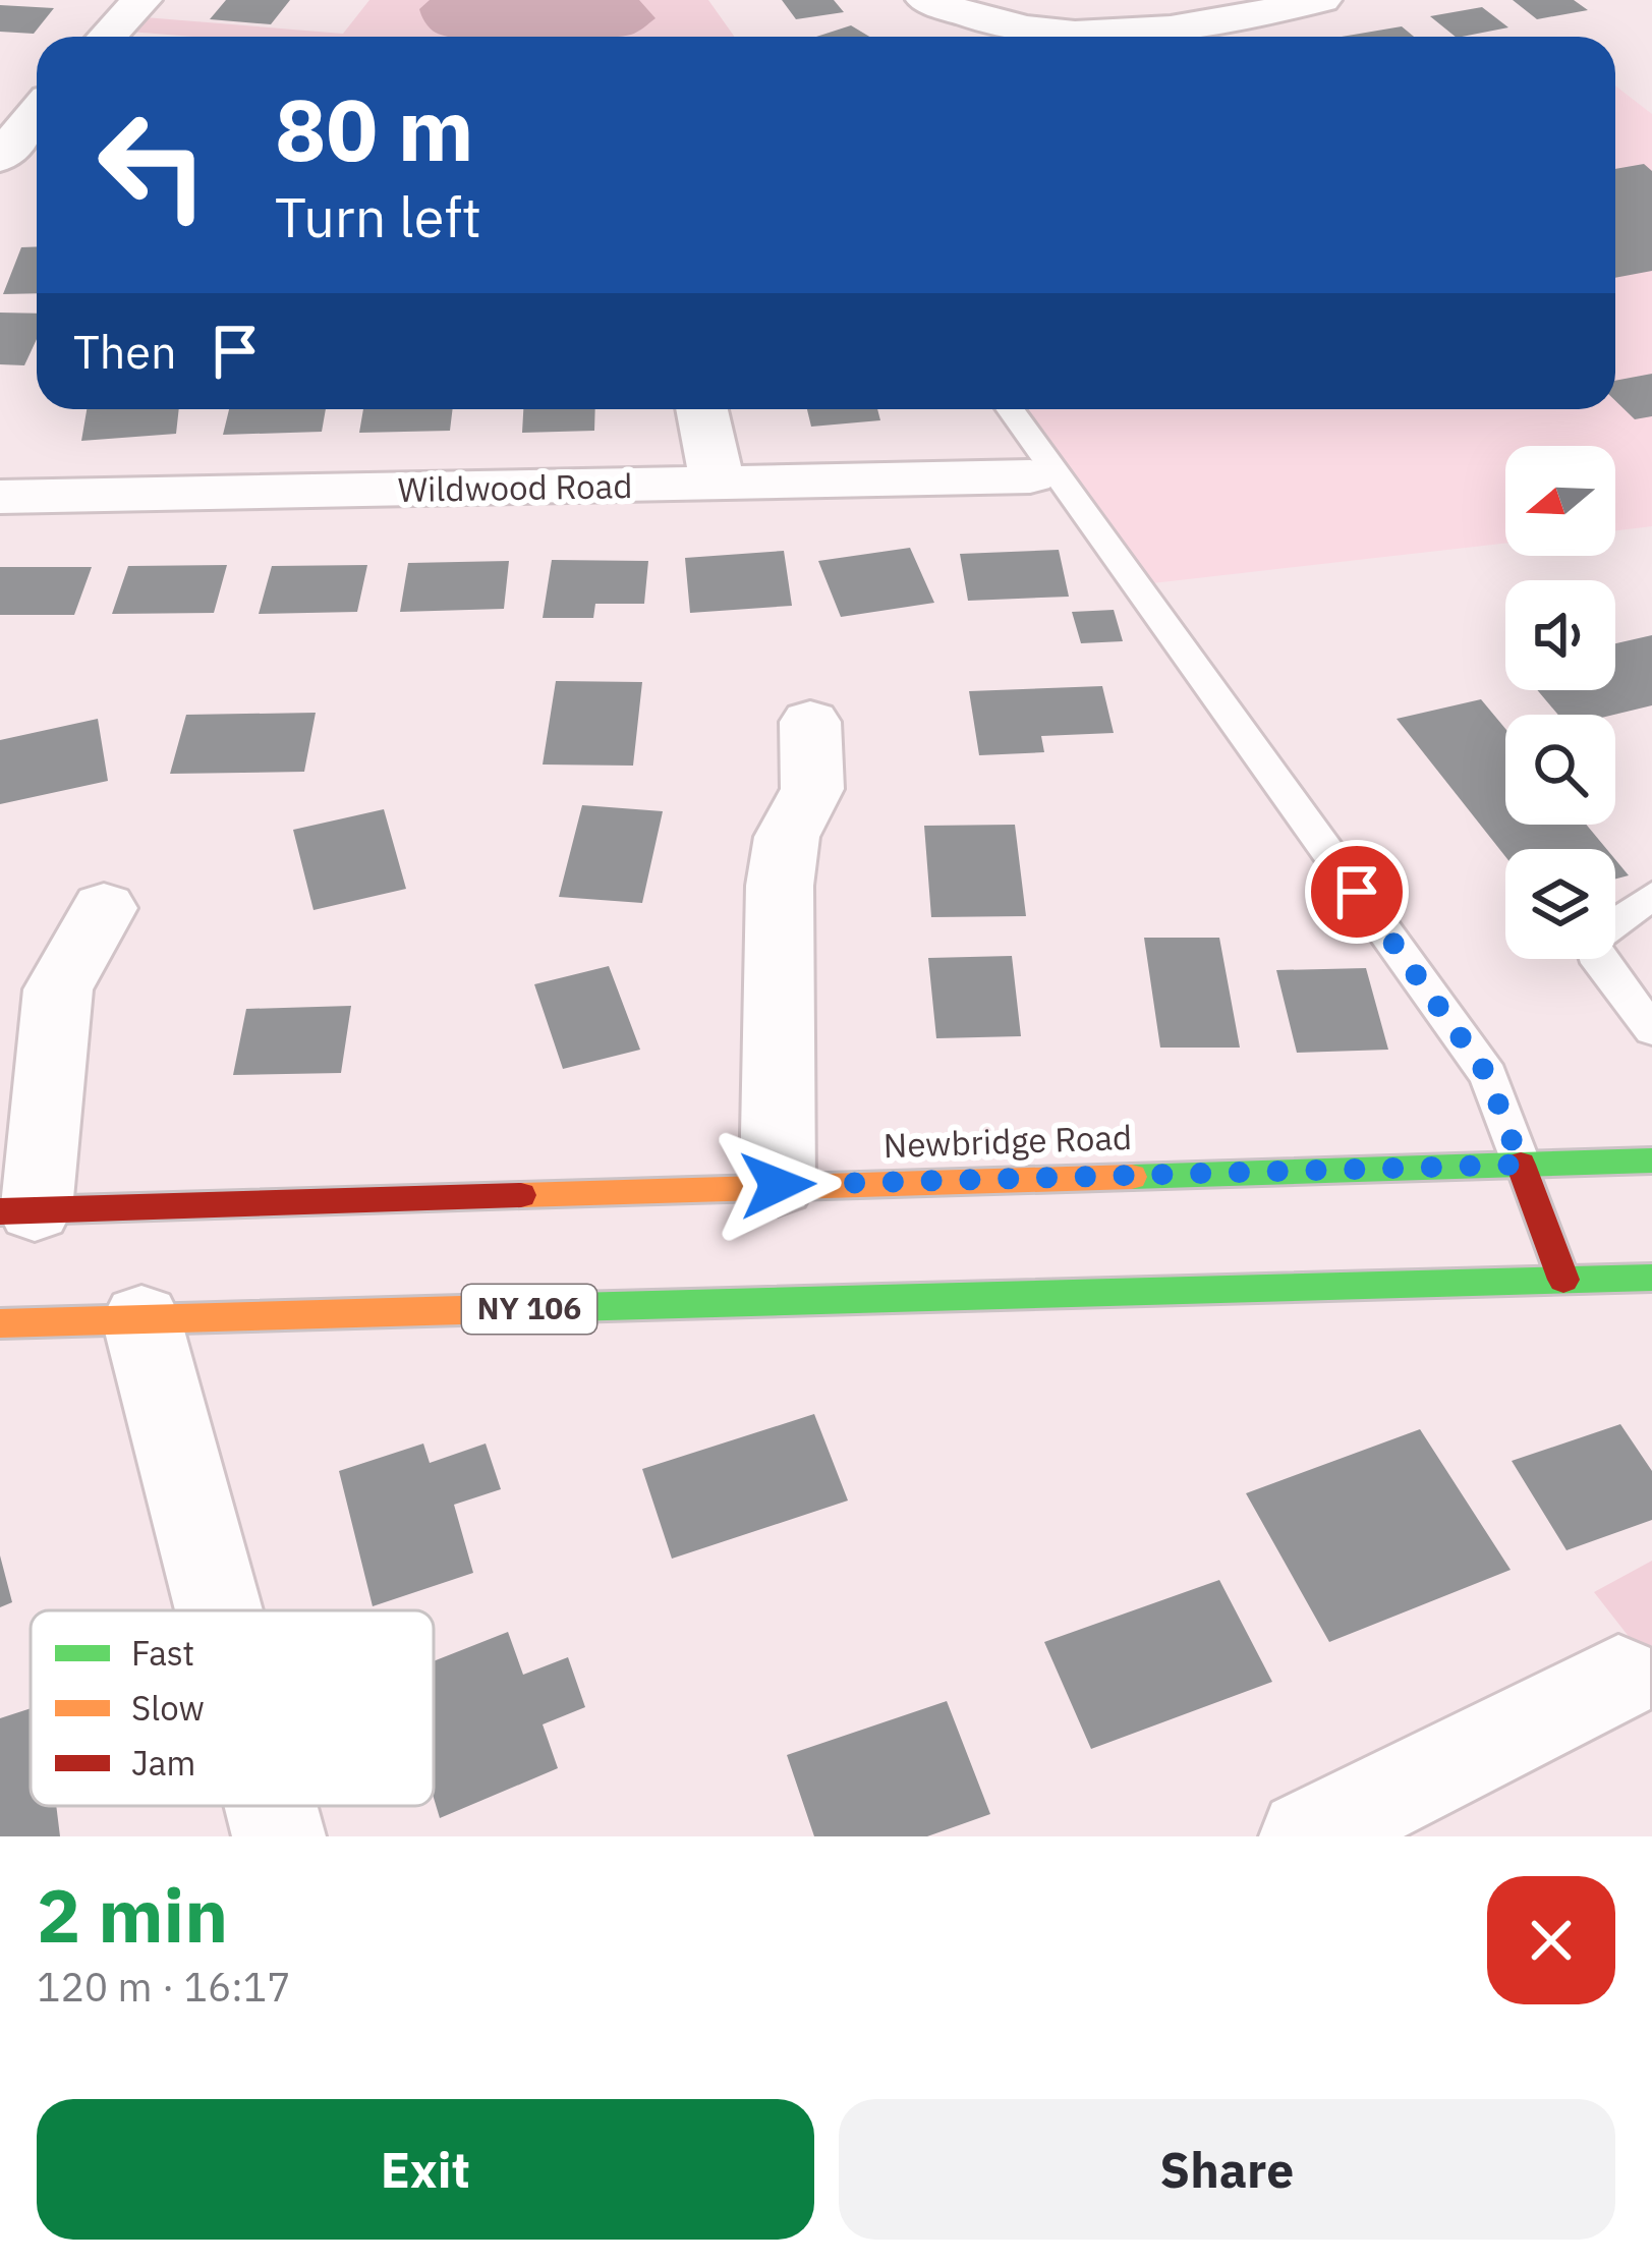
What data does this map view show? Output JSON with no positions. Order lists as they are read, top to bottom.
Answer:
{
  "streets": {
    "main road": ["Newbridge Road", "NY 106"],
    "street": ["Wildwood Road"]
  },
  "legend": ["Fast", "Slow", "Jam"],
  "north": "left",
  "page": {
    "turn": ["80 m", "Turn left"],
    "then": "Then",
    "heading": ["2 min", "120 m · 16:17"],
    "buttons": ["Exit", "Share"]
  }
}
